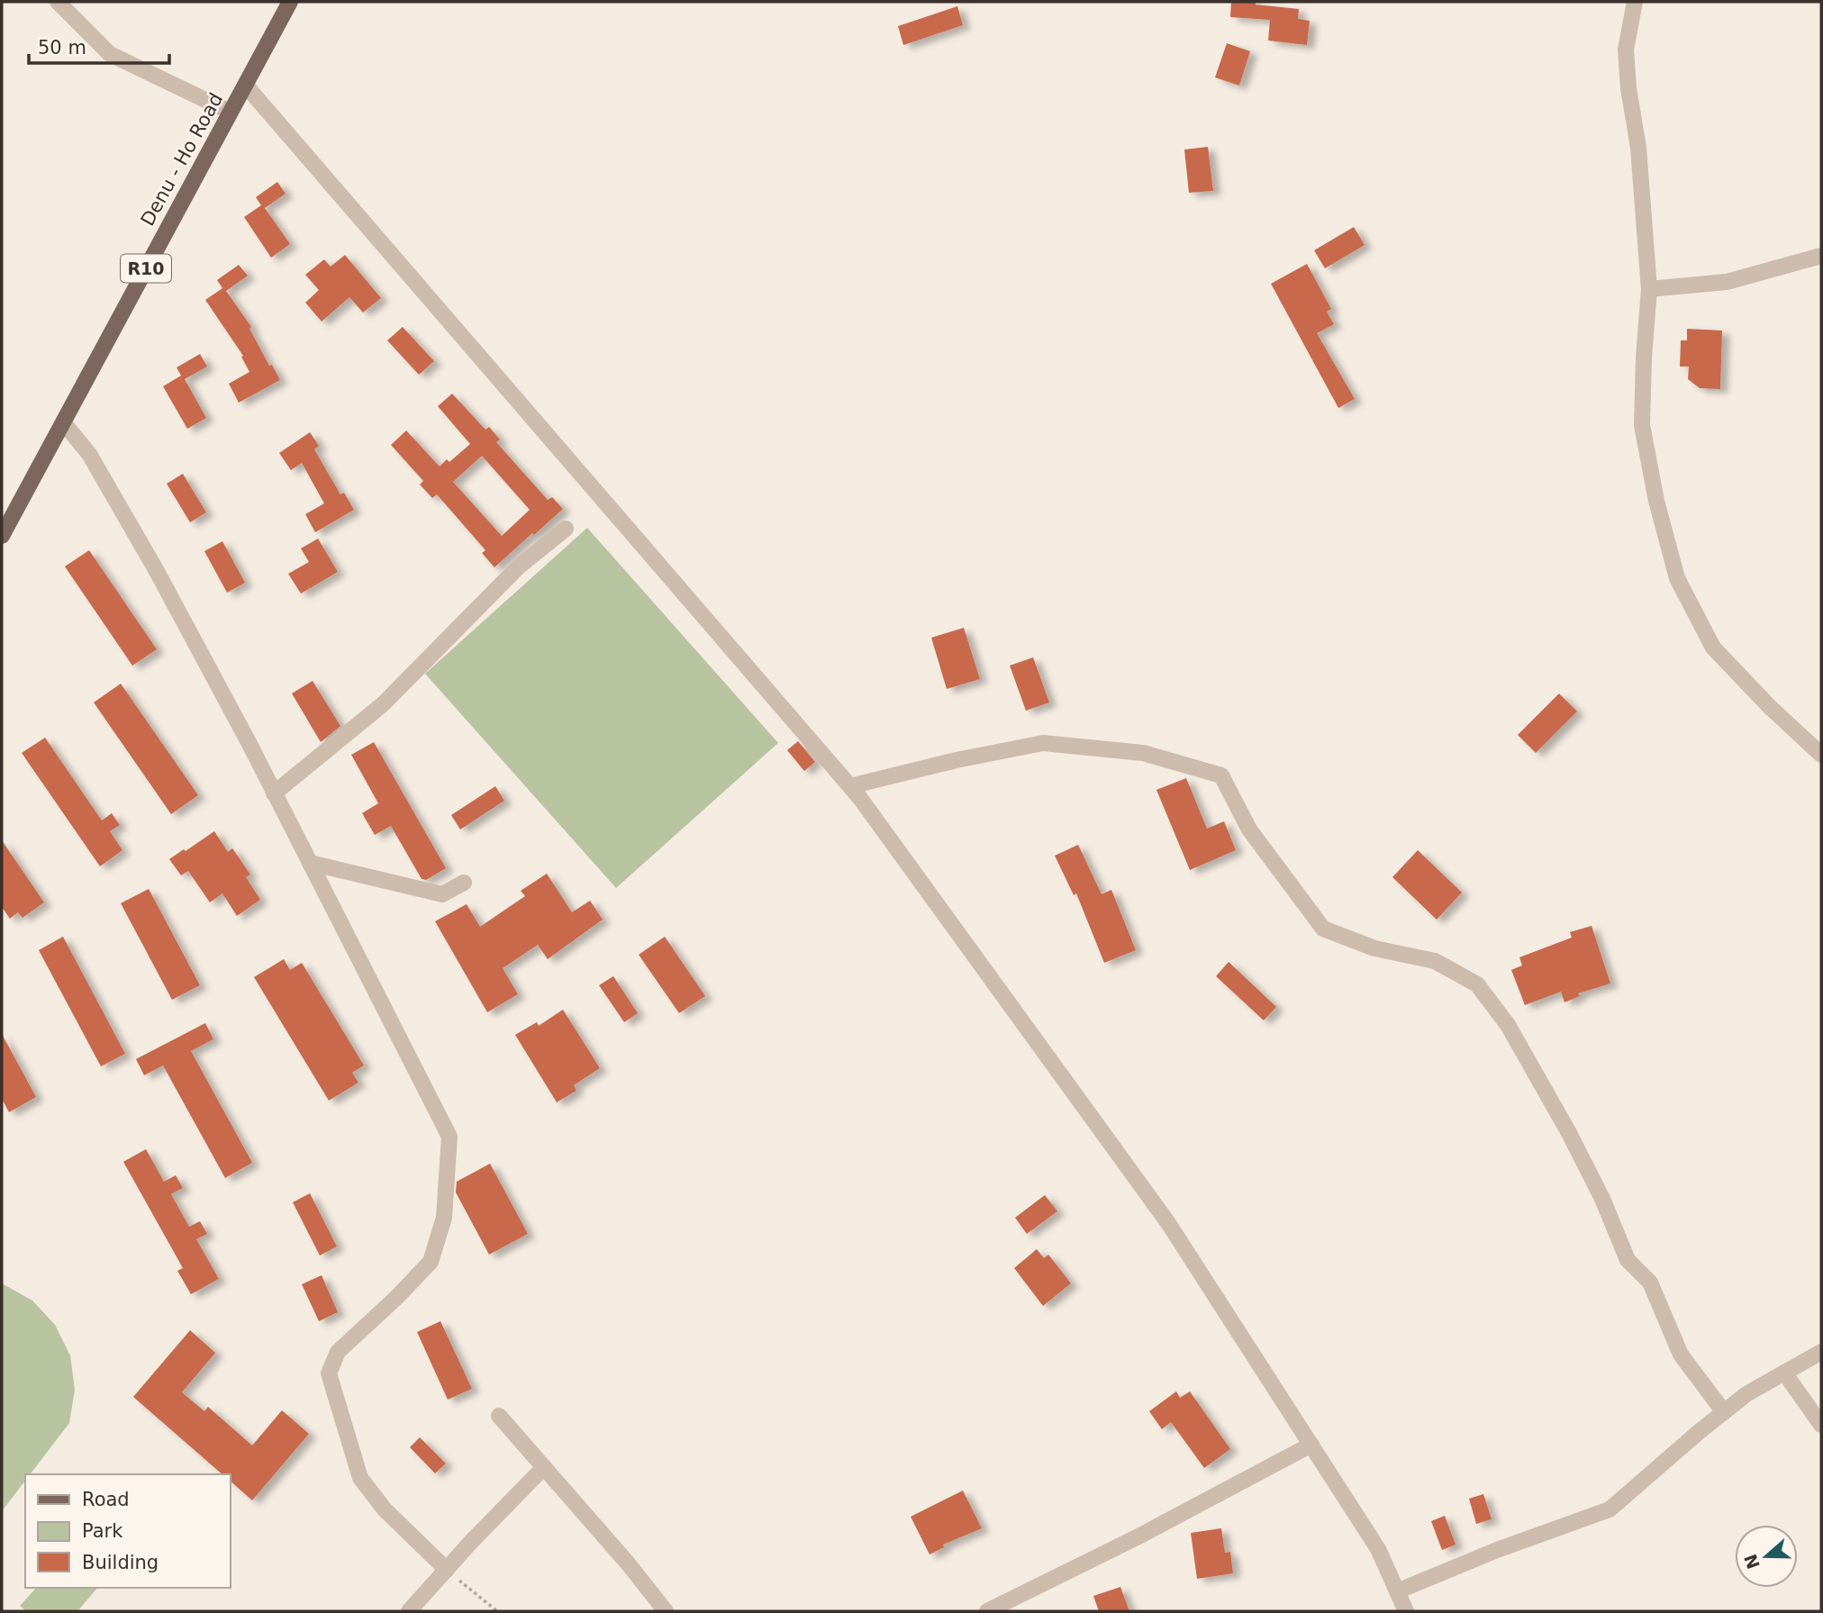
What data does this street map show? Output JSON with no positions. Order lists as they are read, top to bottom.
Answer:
{
  "streets": {
    "main road": ["Denu - Ho Road", "R10"]
  },
  "legend": ["Road", "Park", "Building"],
  "scale_bar": "50 m",
  "north": "left"
}
